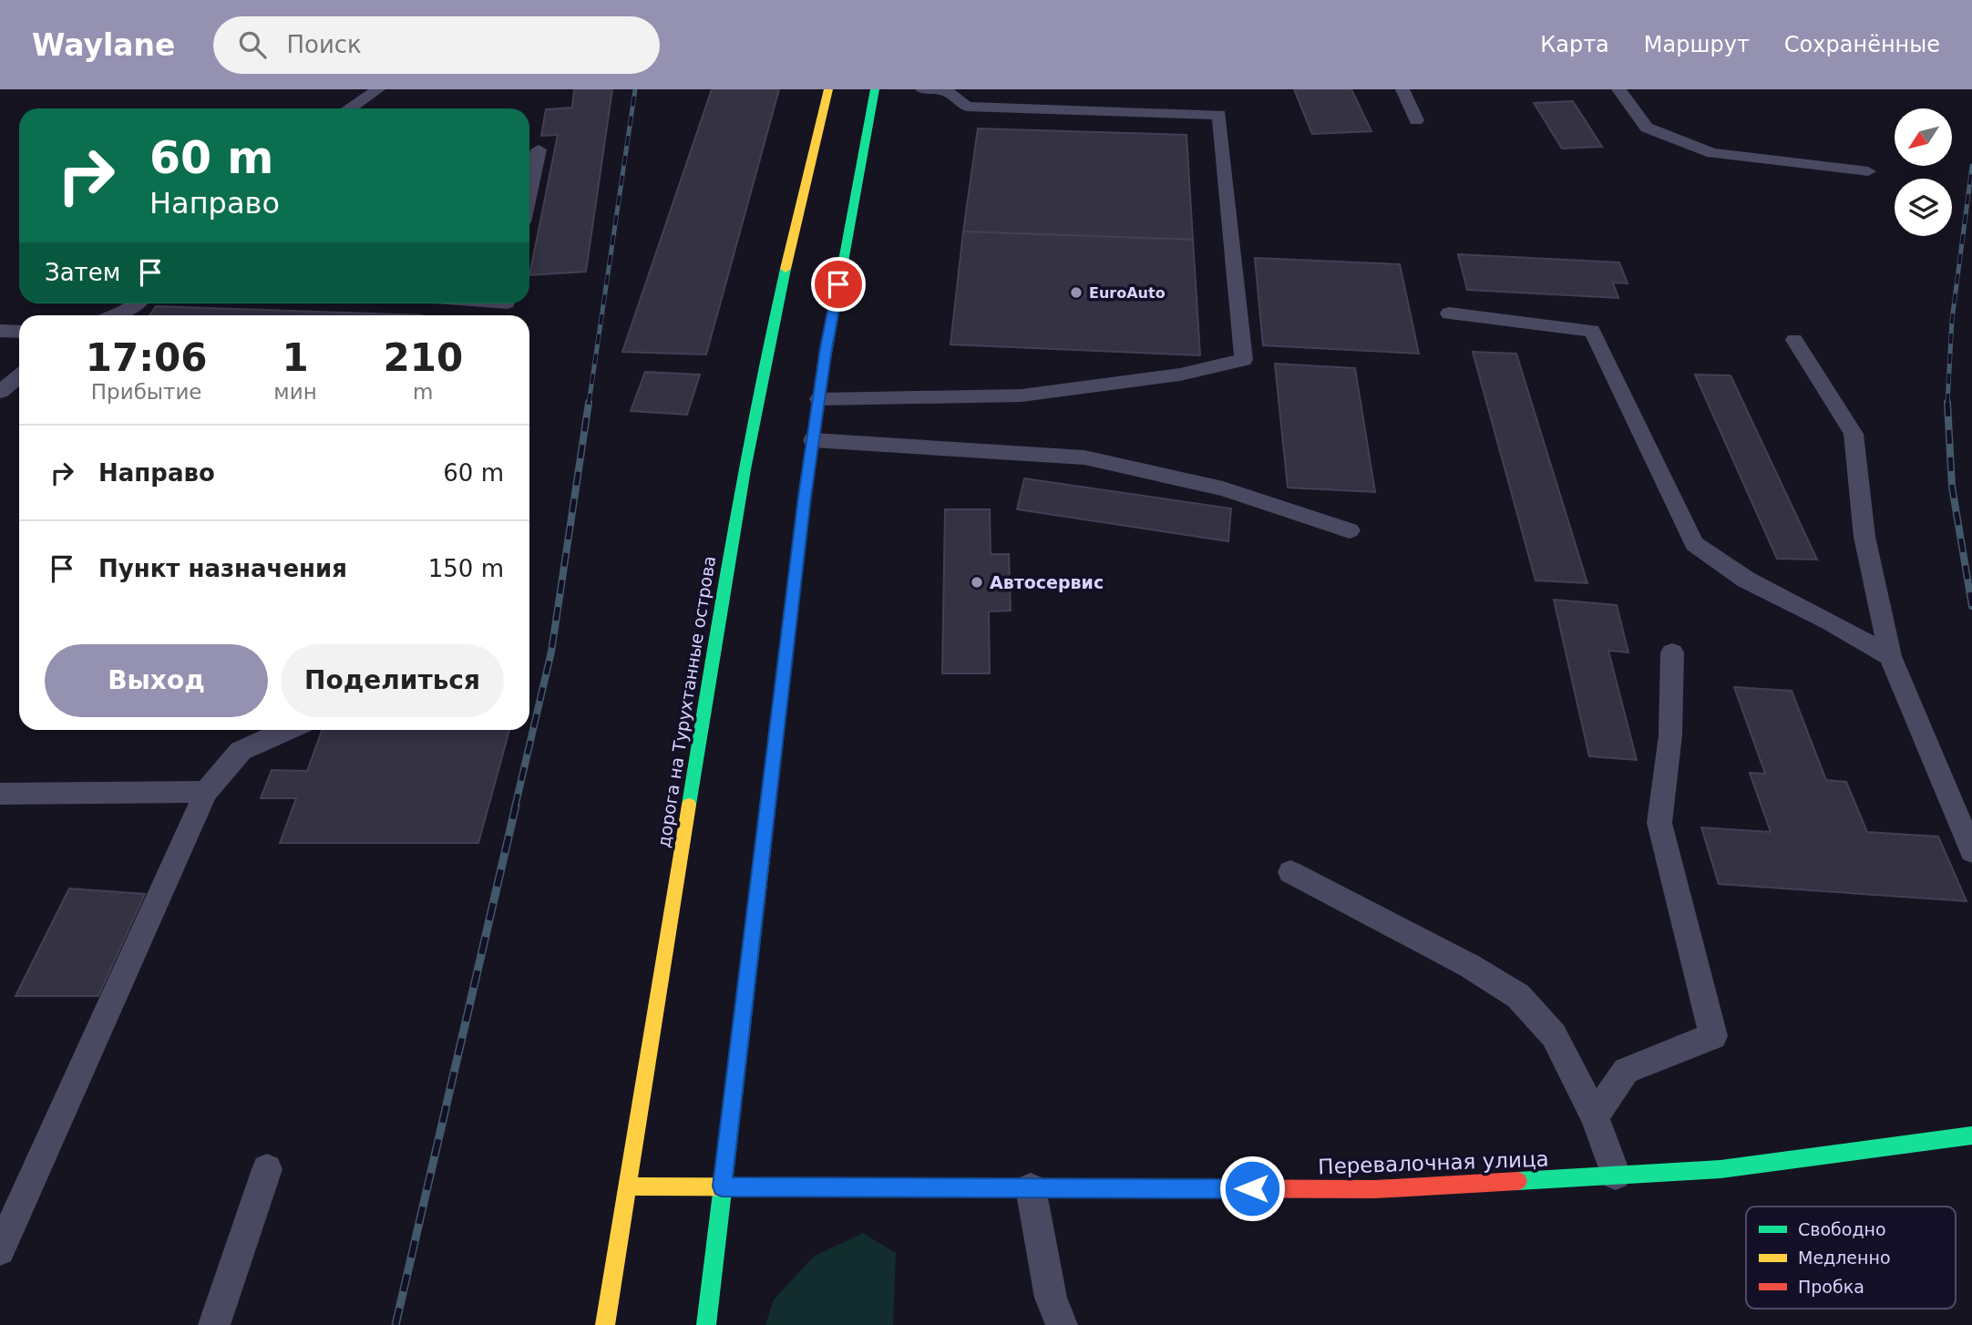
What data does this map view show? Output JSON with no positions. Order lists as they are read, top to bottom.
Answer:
{
  "streets": {
    "street": ["дорога на Турухтанные острова", "Перевалочная улица"]
  },
  "crossings": [
    ["дорога на Турухтанные острова", "Перевалочная улица"]
  ],
  "places": ["EuroAuto", "Автосервис"],
  "legend": ["Свободно", "Медленно", "Пробка"],
  "north": "bottom left",
  "page": {
    "header": "Waylane",
    "search": "Поиск",
    "nav": ["Карта", "Маршрут", "Сохранённые"],
    "turn": ["60 m", "Направо"],
    "then": "Затем",
    "eta": [
      "17:06",
      "Прибытие",
      "1",
      "мин",
      "210",
      "m"
    ],
    "list": [
      {
        "name": "Направо",
        "value": "60 m"
      },
      {
        "name": "Пункт назначения",
        "value": "150 m"
      }
    ],
    "buttons": ["Выход", "Поделиться"]
  }
}
